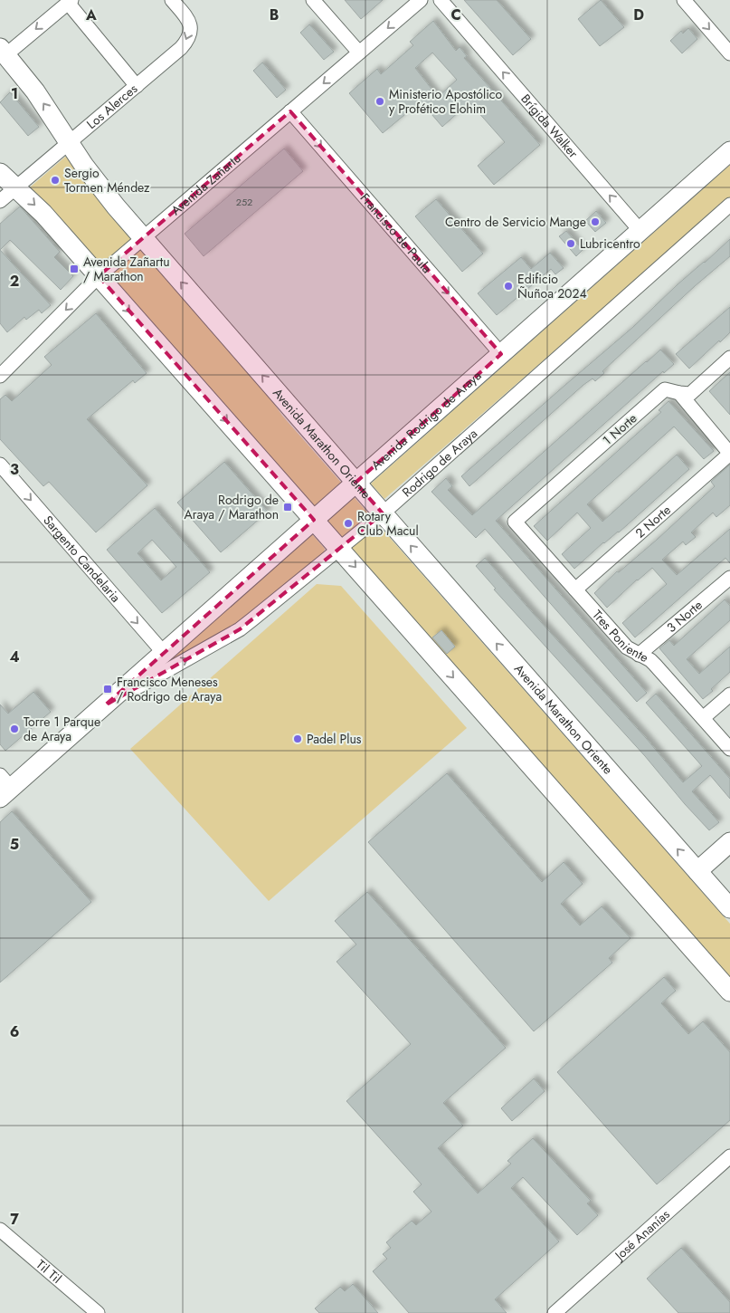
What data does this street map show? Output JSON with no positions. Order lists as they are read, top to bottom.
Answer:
{
  "streets": {
    "main road": ["Avenida Rodrigo de Araya", "Avenida Marathon Oriente"],
    "street": [
      "Los Alerces",
      "Brígida Walker",
      "Avenida Zañartu",
      "Francisco de Paula",
      "1 Norte",
      "Rodrigo de Araya",
      "2 Norte",
      "Sargento Candelaria",
      "3 Norte",
      "Tres Poniente",
      "José Ananías",
      "Til Til"
    ]
  },
  "crossings": [
    ["Los Alerces", "Avenida Marathon Oriente"],
    ["Brígida Walker", "Avenida Rodrigo de Araya"],
    ["Avenida Zañartu", "Francisco de Paula"],
    ["Avenida Zañartu", "Avenida Marathon Oriente"],
    ["Francisco de Paula", "Avenida Rodrigo de Araya"],
    ["Avenida Rodrigo de Araya", "Avenida Marathon Oriente"],
    ["Avenida Rodrigo de Araya", "Rodrigo de Araya"],
    ["Avenida Rodrigo de Araya", "Sargento Candelaria"],
    ["1 Norte", "Tres Poniente"],
    ["Avenida Marathon Oriente", "Rodrigo de Araya"],
    ["2 Norte", "Tres Poniente"],
    ["3 Norte", "Tres Poniente"]
  ],
  "one_way": [
    "Brígida Walker",
    "Avenida Zañartu",
    "Francisco de Paula",
    "Rodrigo de Araya",
    "Sargento Candelaria"
  ],
  "places": {
    "other": [
      "Ministerio Apostólico y Profético Elohim",
      "Sergio Tormen Méndez",
      "Centro de Servicio Mange",
      "Lubricentro",
      "Edificio Ñuñoa 2024",
      "Rotary Club Macul",
      "Torre 1 Parque de Araya",
      "Padel Plus"
    ],
    "transit": ["Avenida Zañartu / Marathon", "Rodrigo de Araya / Marathon", "Francisco Meneses / Rodrigo de Araya"]
  },
  "house_numbers": ["252"],
  "grid": {
    "columns": [
      "A",
      "B",
      "C",
      "D"
    ],
    "rows": [
      "1",
      "2",
      "3",
      "4",
      "5",
      "6",
      "7"
    ]
  }
}
